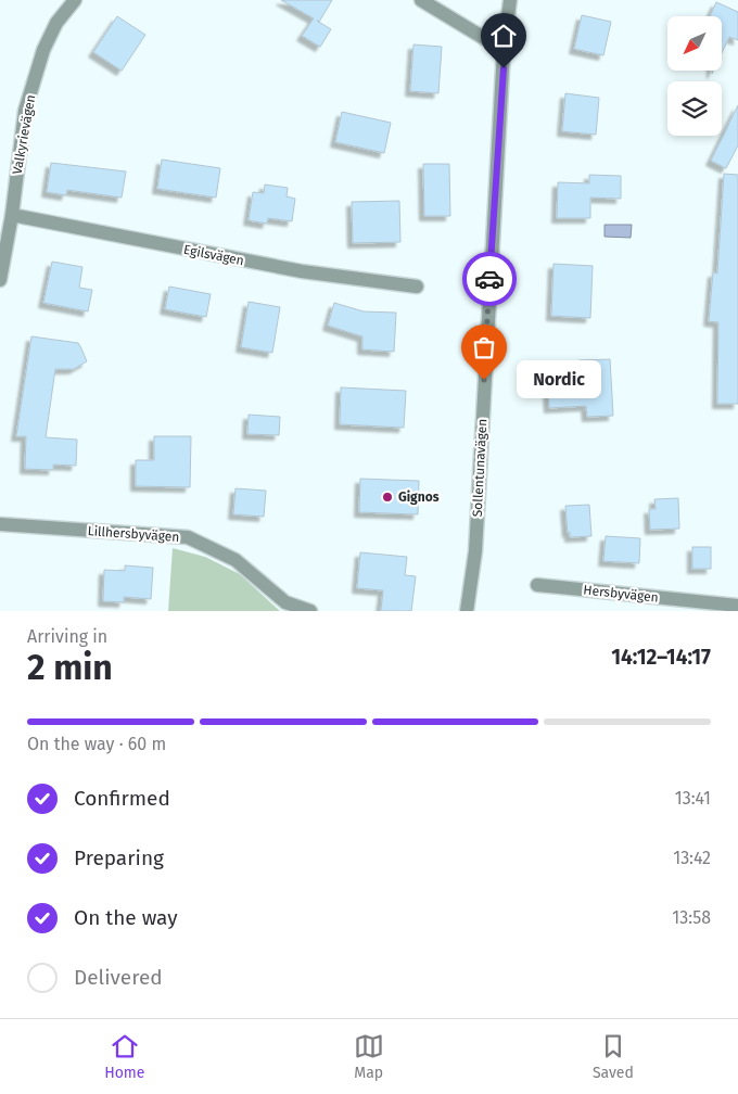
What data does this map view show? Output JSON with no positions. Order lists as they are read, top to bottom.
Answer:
{
  "streets": {
    "street": [
      "Valkyrievägen",
      "Egilsvägen",
      "Sollentunavägen",
      "Lillhersbyvägen",
      "Hersbyvägen"
    ]
  },
  "crossings": [
    ["Valkyrievägen", "Egilsvägen"]
  ],
  "places": ["Nordic", "Gignos"],
  "north": "bottom left",
  "page": {
    "bubble": "Nordic",
    "heading": ["2 min", "Arriving in", "14:12–14:17"],
    "bar": "On the way · 60 m",
    "list": [
      ["Confirmed", "13:41"],
      ["Preparing", "13:42"],
      ["On the way", "13:58"],
      "Delivered"
    ],
    "tabs": ["Home", "Map", "Saved"]
  }
}
